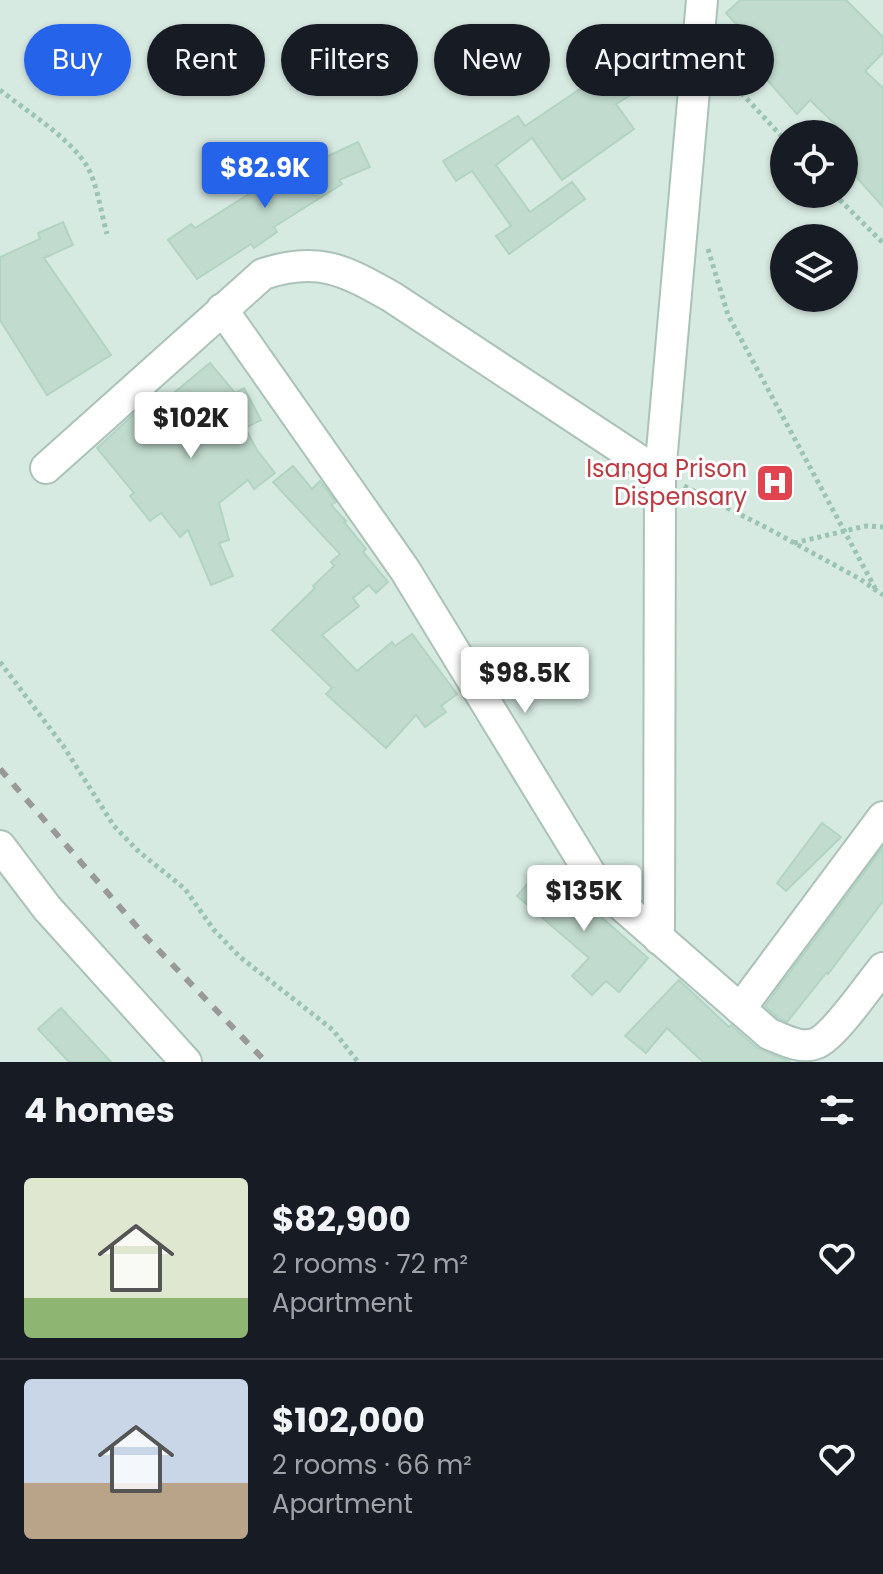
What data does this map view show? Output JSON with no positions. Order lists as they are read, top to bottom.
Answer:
{
  "places": {
    "hospital": ["Isanga Prison Dispensary"]
  },
  "page": {
    "chip": [
      "Buy",
      "Rent",
      "Filters",
      "New",
      "Apartment"
    ],
    "price": [
      "$82.9K",
      "$102K",
      "$98.5K",
      "$135K"
    ],
    "heading": "4 homes",
    "list": [
      {
        "name": "$82,900",
        "note": "2 rooms · 72 m² · Apartment"
      },
      {
        "name": "$102,000",
        "note": "2 rooms · 66 m² · Apartment"
      }
    ]
  }
}
